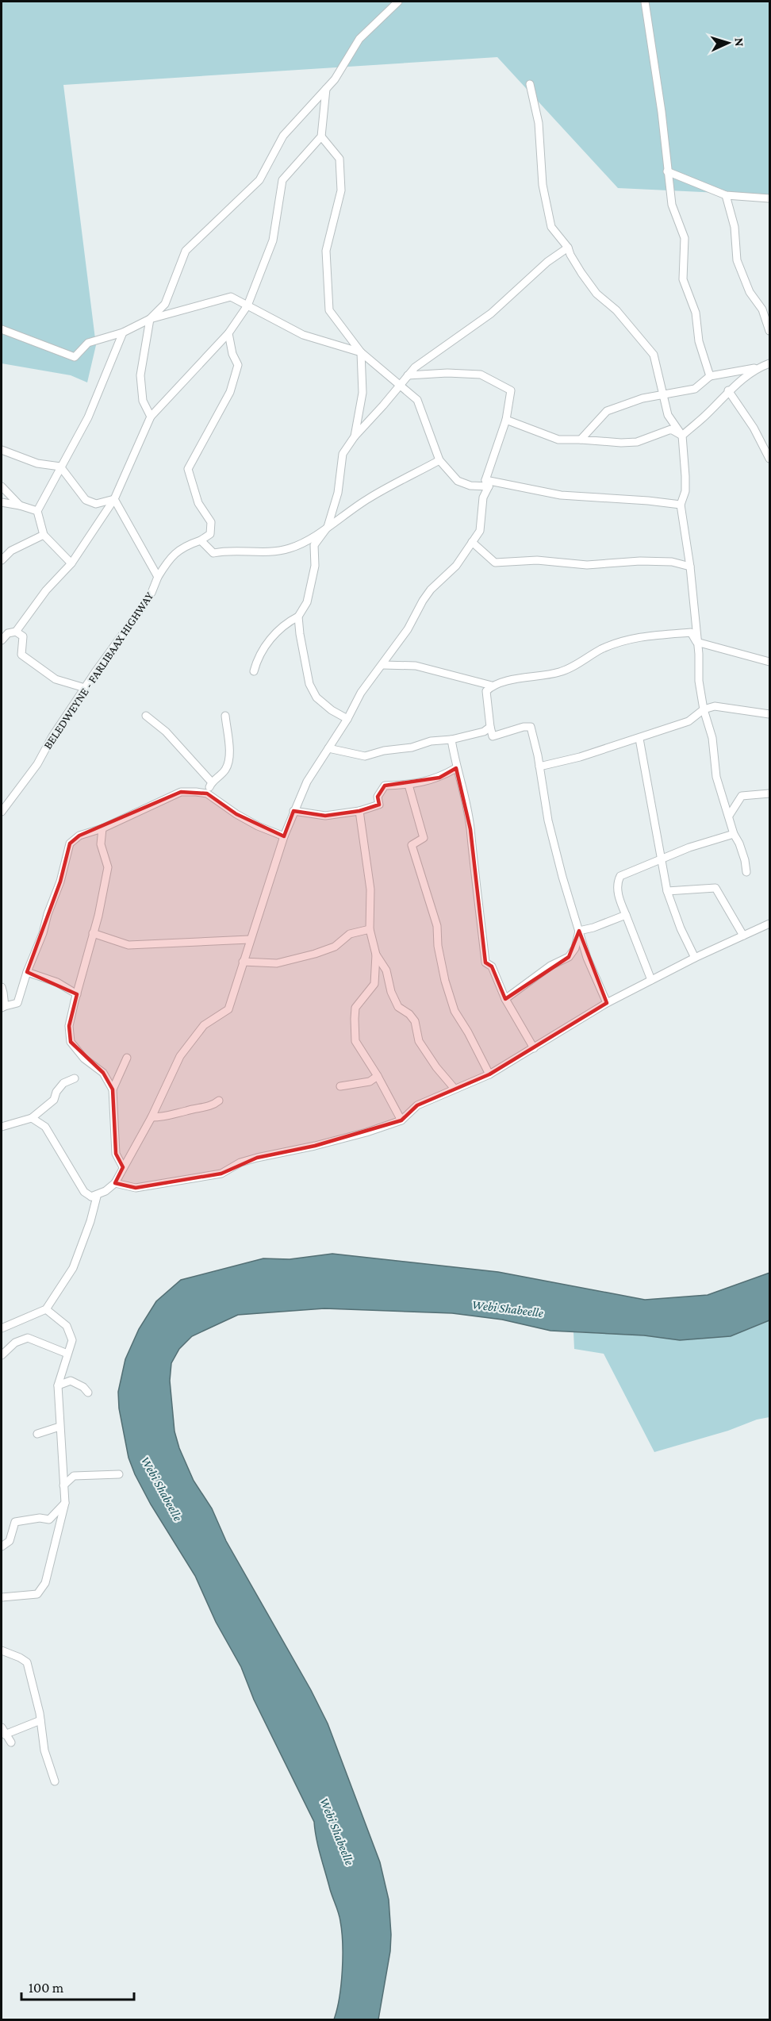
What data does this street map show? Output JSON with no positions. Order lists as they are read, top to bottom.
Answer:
{
  "streets": {
    "street": ["BELEDWEYNE - FARLIBAAX HIGHWAY"]
  },
  "water": ["Webi Shabeelle"],
  "scale_bar": "100 m",
  "north": "right"
}
